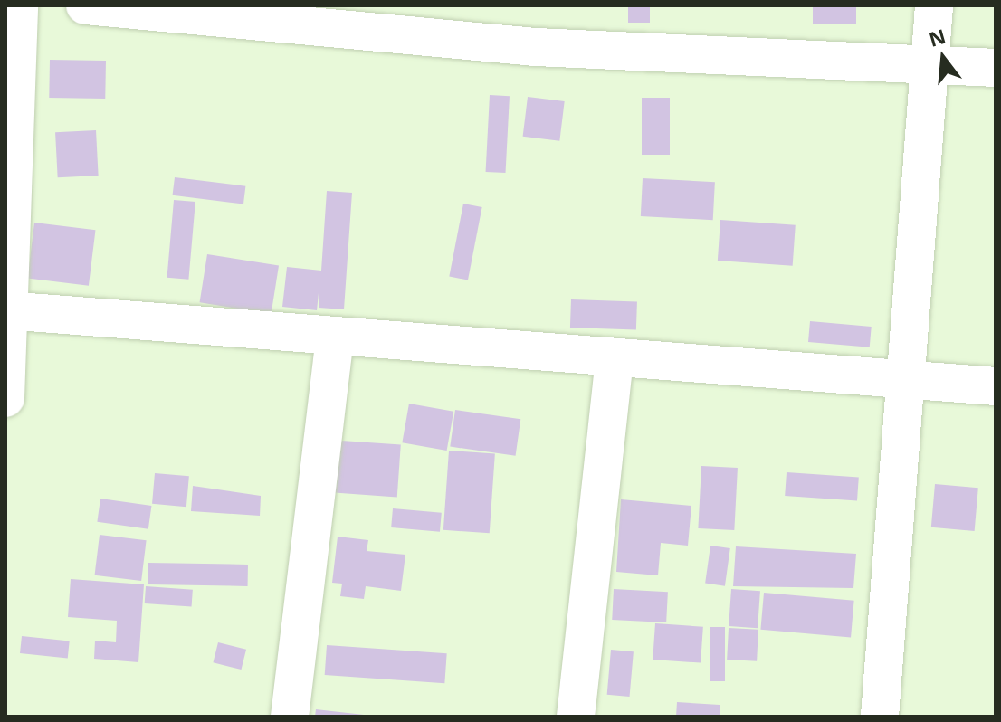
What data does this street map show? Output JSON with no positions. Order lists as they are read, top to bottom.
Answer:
{
  "north": "top"
}
